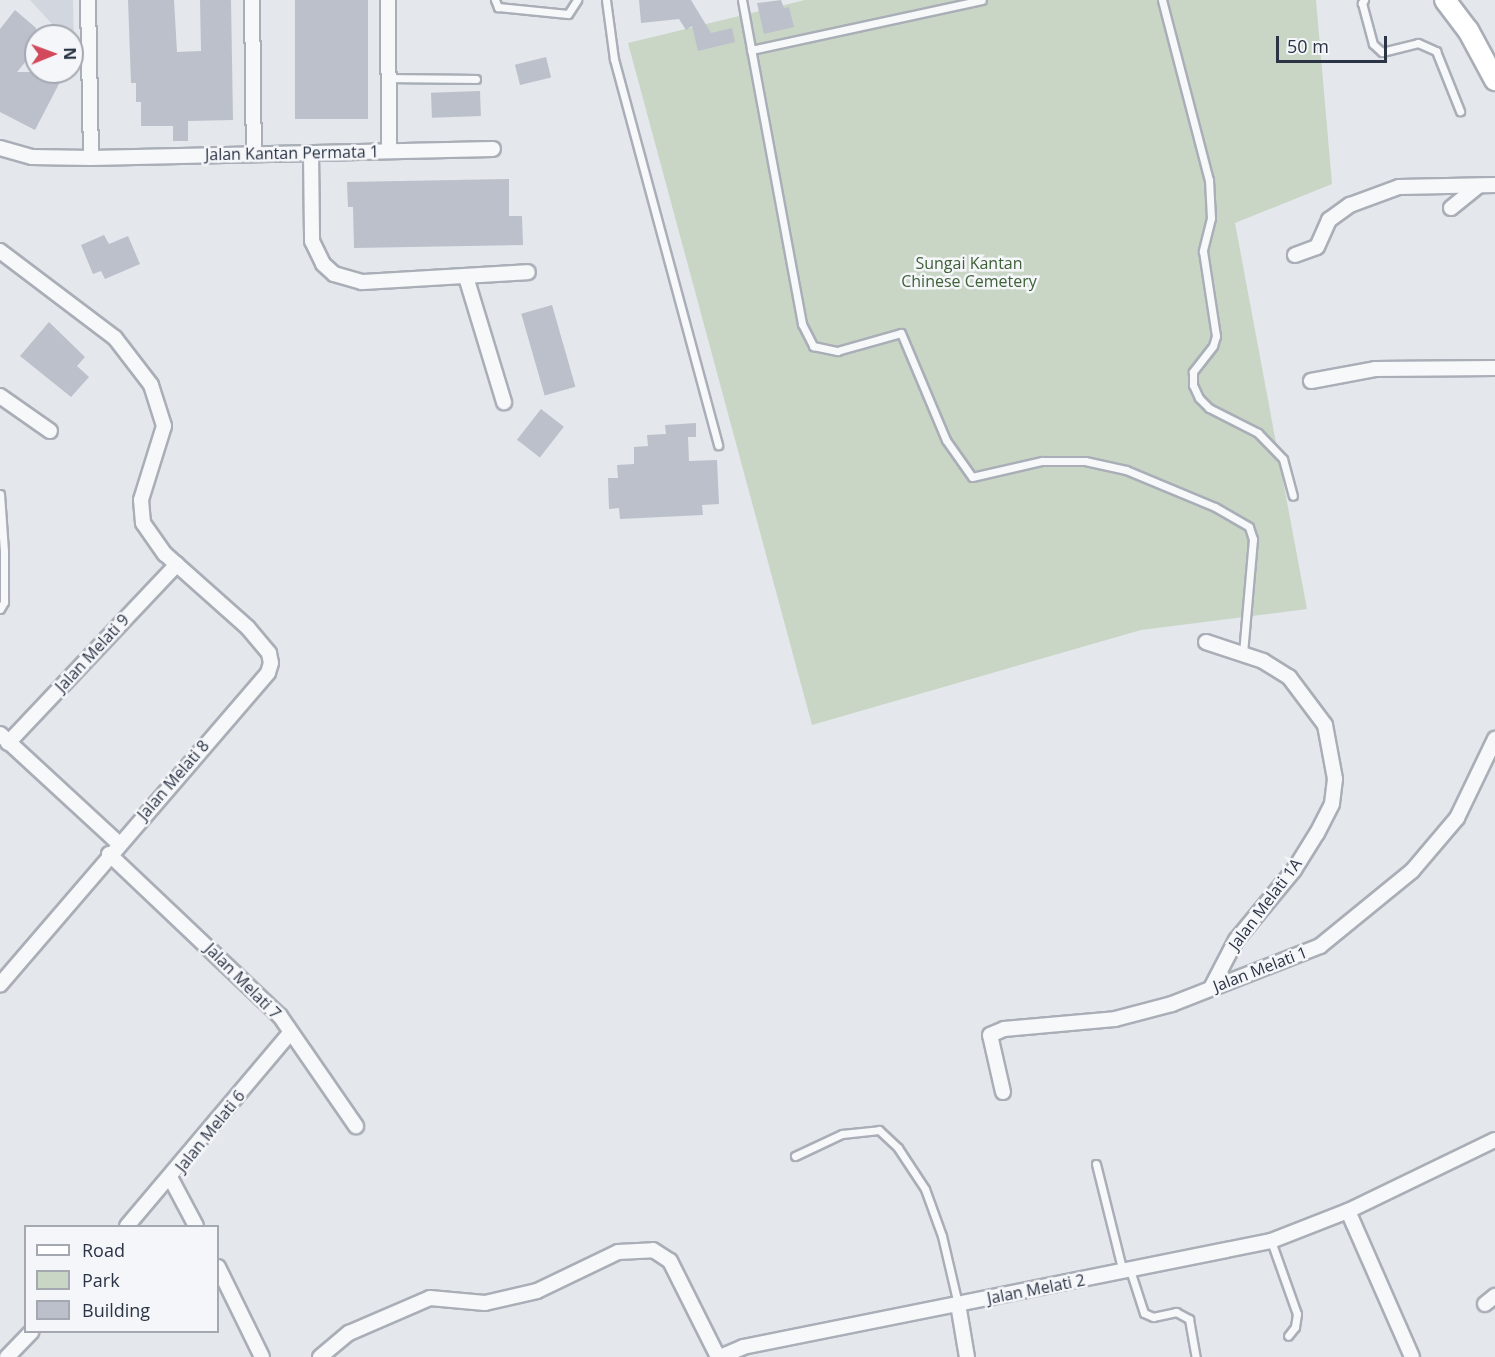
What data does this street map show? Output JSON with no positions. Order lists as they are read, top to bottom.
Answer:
{
  "streets": {
    "street": [
      "Jalan Kantan Permata 1",
      "Jalan Melati 9",
      "Jalan Melati 8",
      "Jalan Melati 1A",
      "Jalan Melati 1",
      "Jalan Melati 7",
      "Jalan Melati 6",
      "Jalan Melati 2"
    ]
  },
  "crossings": [
    ["Jalan Melati 9", "Jalan Melati 8"],
    ["Jalan Melati 9", "Jalan Melati 7"],
    ["Jalan Melati 8", "Jalan Melati 7"],
    ["Jalan Melati 1A", "Jalan Melati 1"],
    ["Jalan Melati 7", "Jalan Melati 6"]
  ],
  "parks": ["Sungai Kantan Chinese Cemetery"],
  "legend": ["Road", "Park", "Building"],
  "scale_bar": "50 m",
  "north": "right"
}
